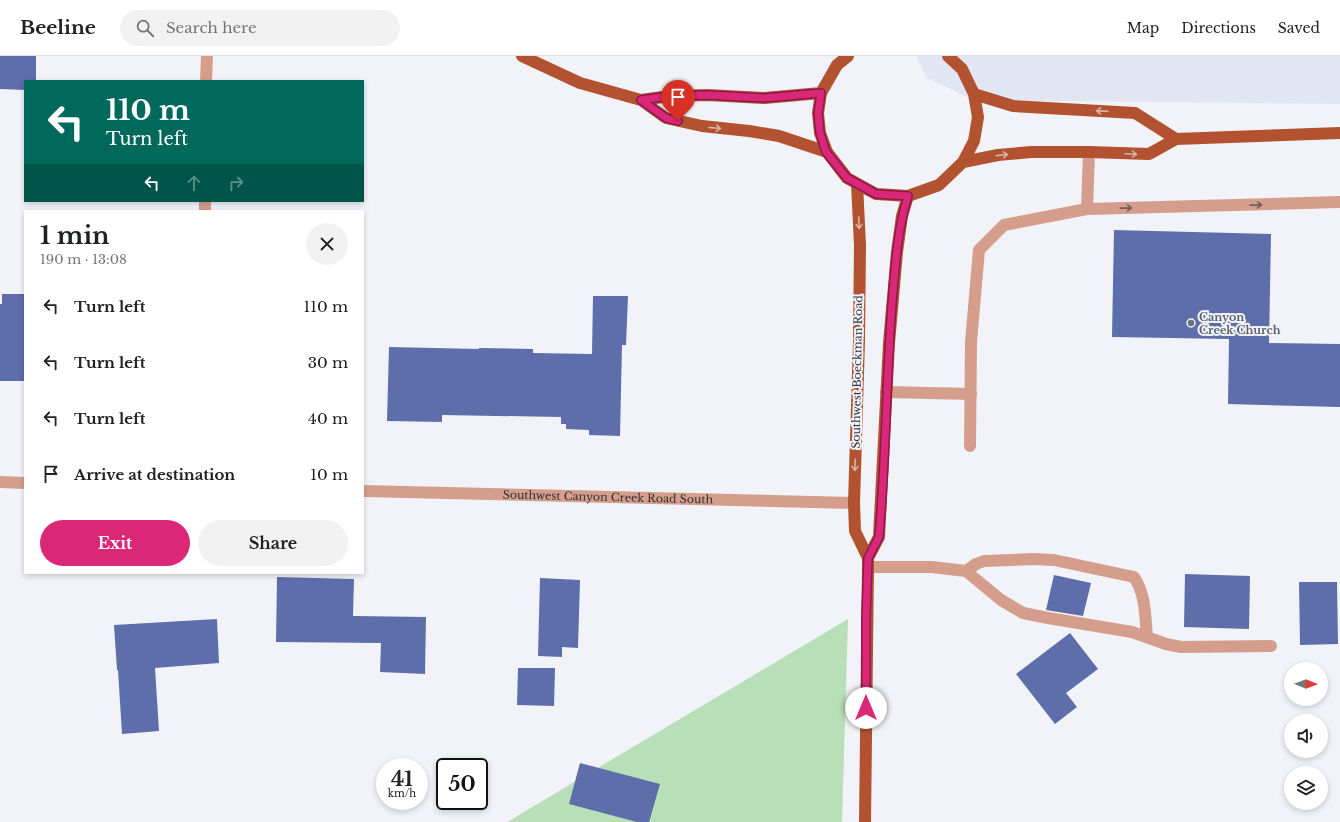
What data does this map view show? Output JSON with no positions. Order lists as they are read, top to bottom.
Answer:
{
  "streets": {
    "main road": ["Southwest Boeckman Road"],
    "street": ["Southwest Canyon Creek Road South"]
  },
  "crossings": [
    ["Southwest Boeckman Road", "Southwest Canyon Creek Road South"]
  ],
  "places": ["Canyon Creek Church"],
  "north": "right",
  "page": {
    "header": "Beeline",
    "search": "Search here",
    "nav": ["Map", "Directions", "Saved"],
    "turn": ["110 m", "Turn left"],
    "heading": ["1 min", "190 m · 13:08"],
    "list": [
      {
        "name": "Turn left",
        "value": "110 m"
      },
      {
        "name": "Turn left",
        "value": "30 m"
      },
      {
        "name": "Turn left",
        "value": "40 m"
      },
      {
        "name": "Arrive at destination",
        "value": "10 m"
      }
    ],
    "buttons": ["Exit", "Share"],
    "speed": "41 km/h",
    "limit": "50"
  }
}
